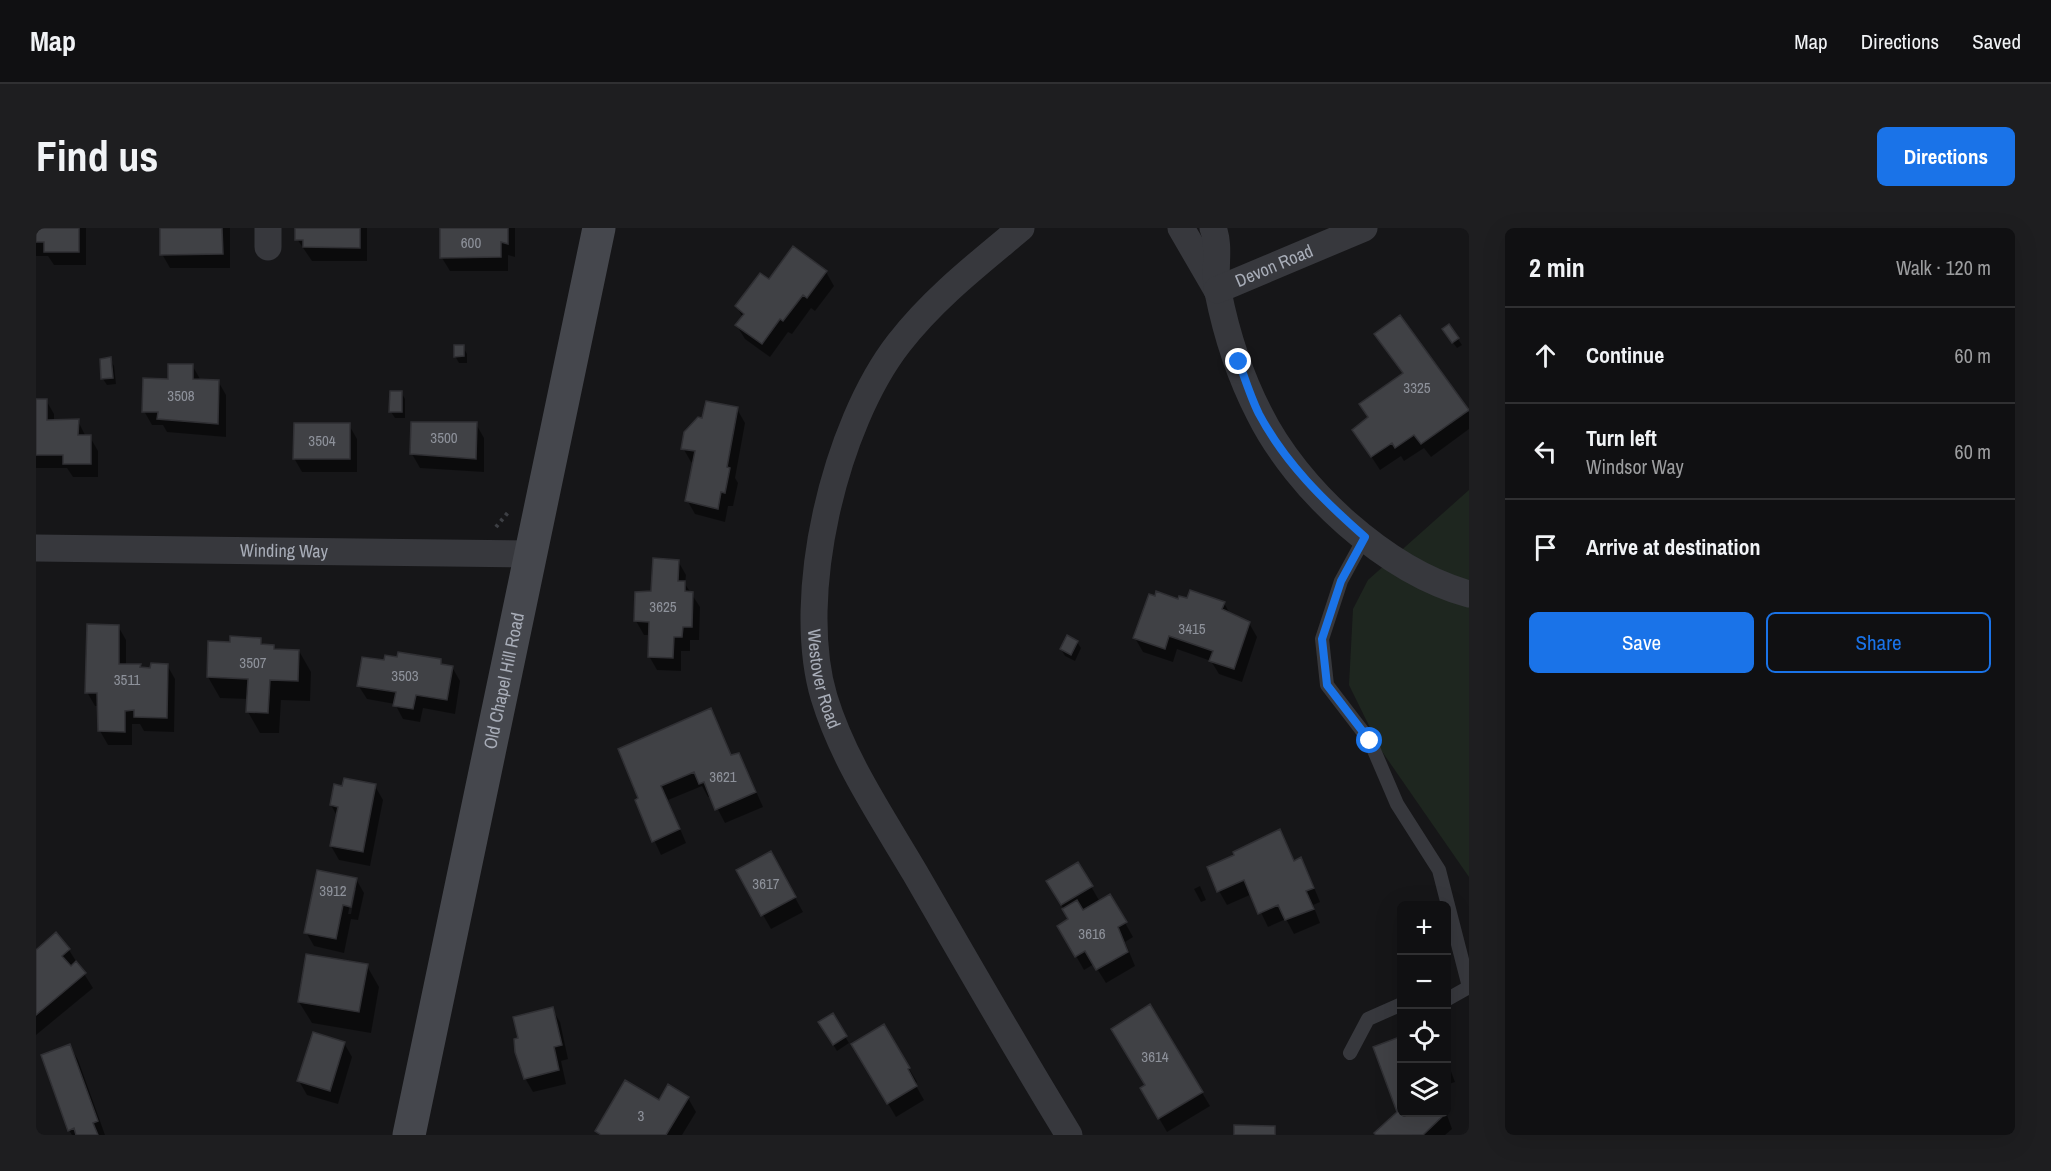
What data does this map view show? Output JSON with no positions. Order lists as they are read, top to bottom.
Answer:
{
  "streets": {
    "street": [
      "Devon Road",
      "Winding Way",
      "Westover Road",
      "Old Chapel Hill Road"
    ]
  },
  "crossings": [
    ["Winding Way", "Old Chapel Hill Road"]
  ],
  "house_numbers": [
    "600",
    "3325",
    "3508",
    "3500",
    "3504",
    "3625",
    "3415",
    "3507",
    "3503",
    "3511",
    "3621",
    "3617",
    "3912",
    "3616",
    "3614",
    "3"
  ],
  "page": {
    "header": "Map",
    "nav": ["Map", "Directions", "Saved"],
    "buttons": [
      "Directions",
      ["Save", "Share"]
    ],
    "title": "Find us",
    "heading": ["2 min", "Walk · 120 m"],
    "list": [
      ["Continue", "60 m"],
      ["Turn left", "Windsor Way", "60 m"],
      "Arrive at destination"
    ],
    "map_buttons": ["+", "−"]
  }
}
